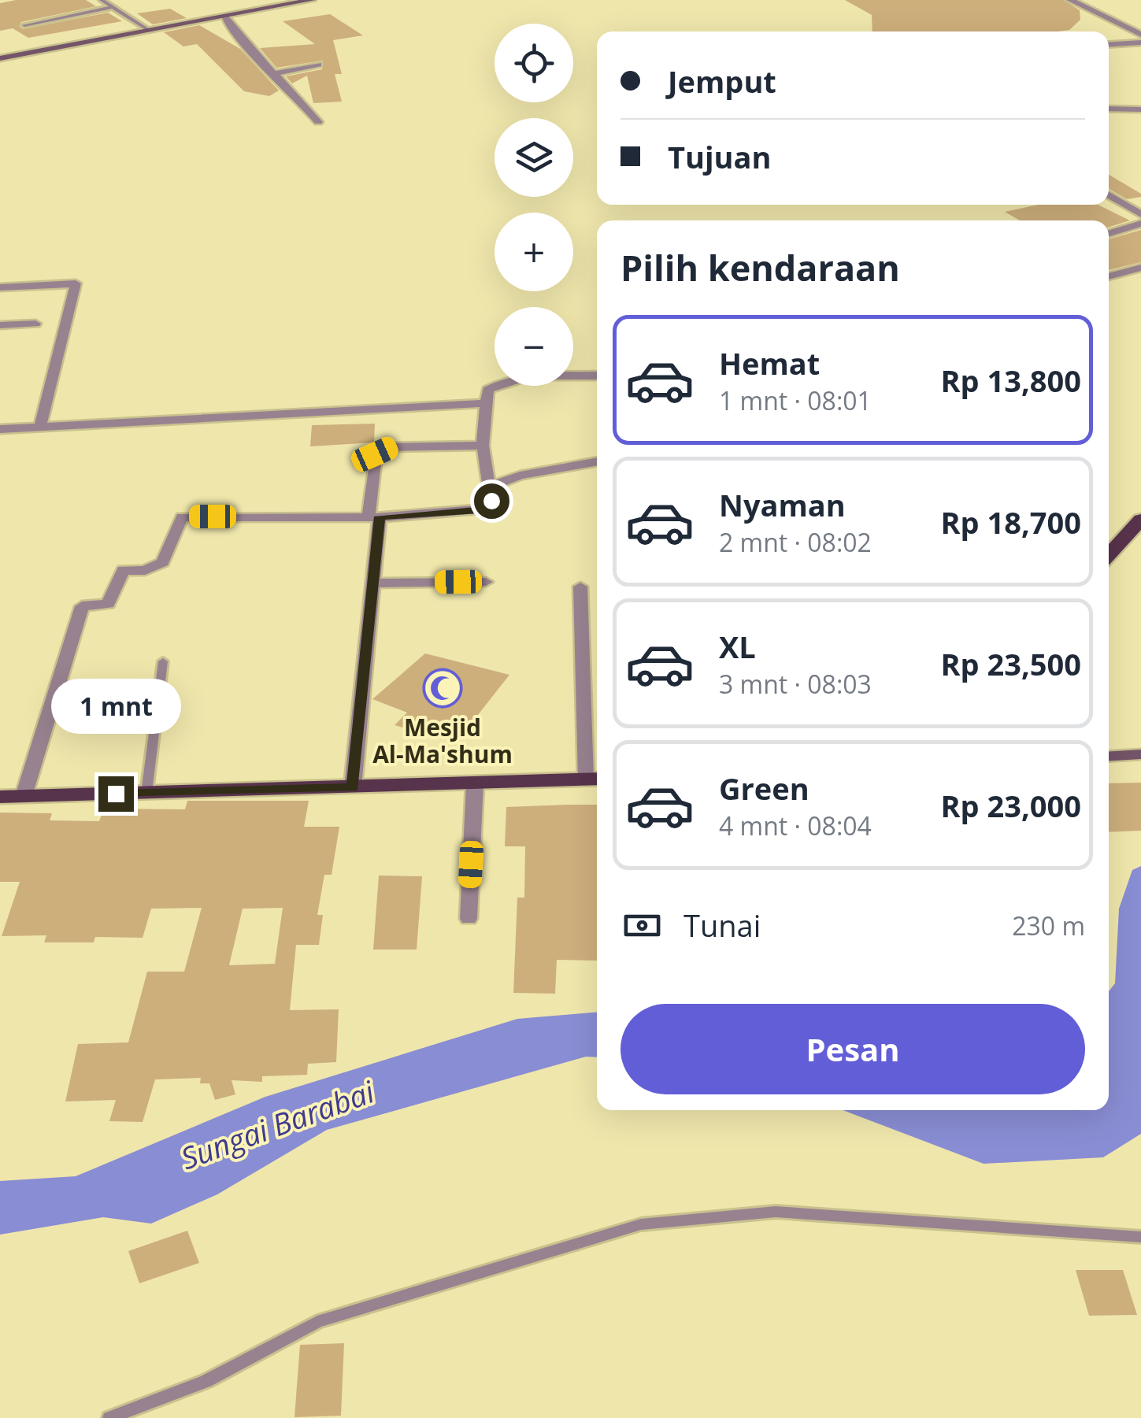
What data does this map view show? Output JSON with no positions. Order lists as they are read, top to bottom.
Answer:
{
  "water": ["Sungai Barabai"],
  "places": {
    "mosque": ["Mesjid Al-Ma'shum"]
  },
  "page": {
    "map_buttons": ["+", "−"],
    "banner": ["Jemput", "Tujuan"],
    "heading": "Pilih kendaraan",
    "list": [
      {
        "name": "Hemat",
        "note": "1 mnt · 08:01",
        "value": "Rp 13,800"
      },
      {
        "name": "Nyaman",
        "note": "2 mnt · 08:02",
        "value": "Rp 18,700"
      },
      {
        "name": "XL",
        "note": "3 mnt · 08:03",
        "value": "Rp 23,500"
      },
      {
        "name": "Green",
        "note": "4 mnt · 08:04",
        "value": "Rp 23,000"
      }
    ],
    "bubble": "1 mnt",
    "pay": ["Tunai", "230 m"],
    "buttons": "Pesan"
  }
}
